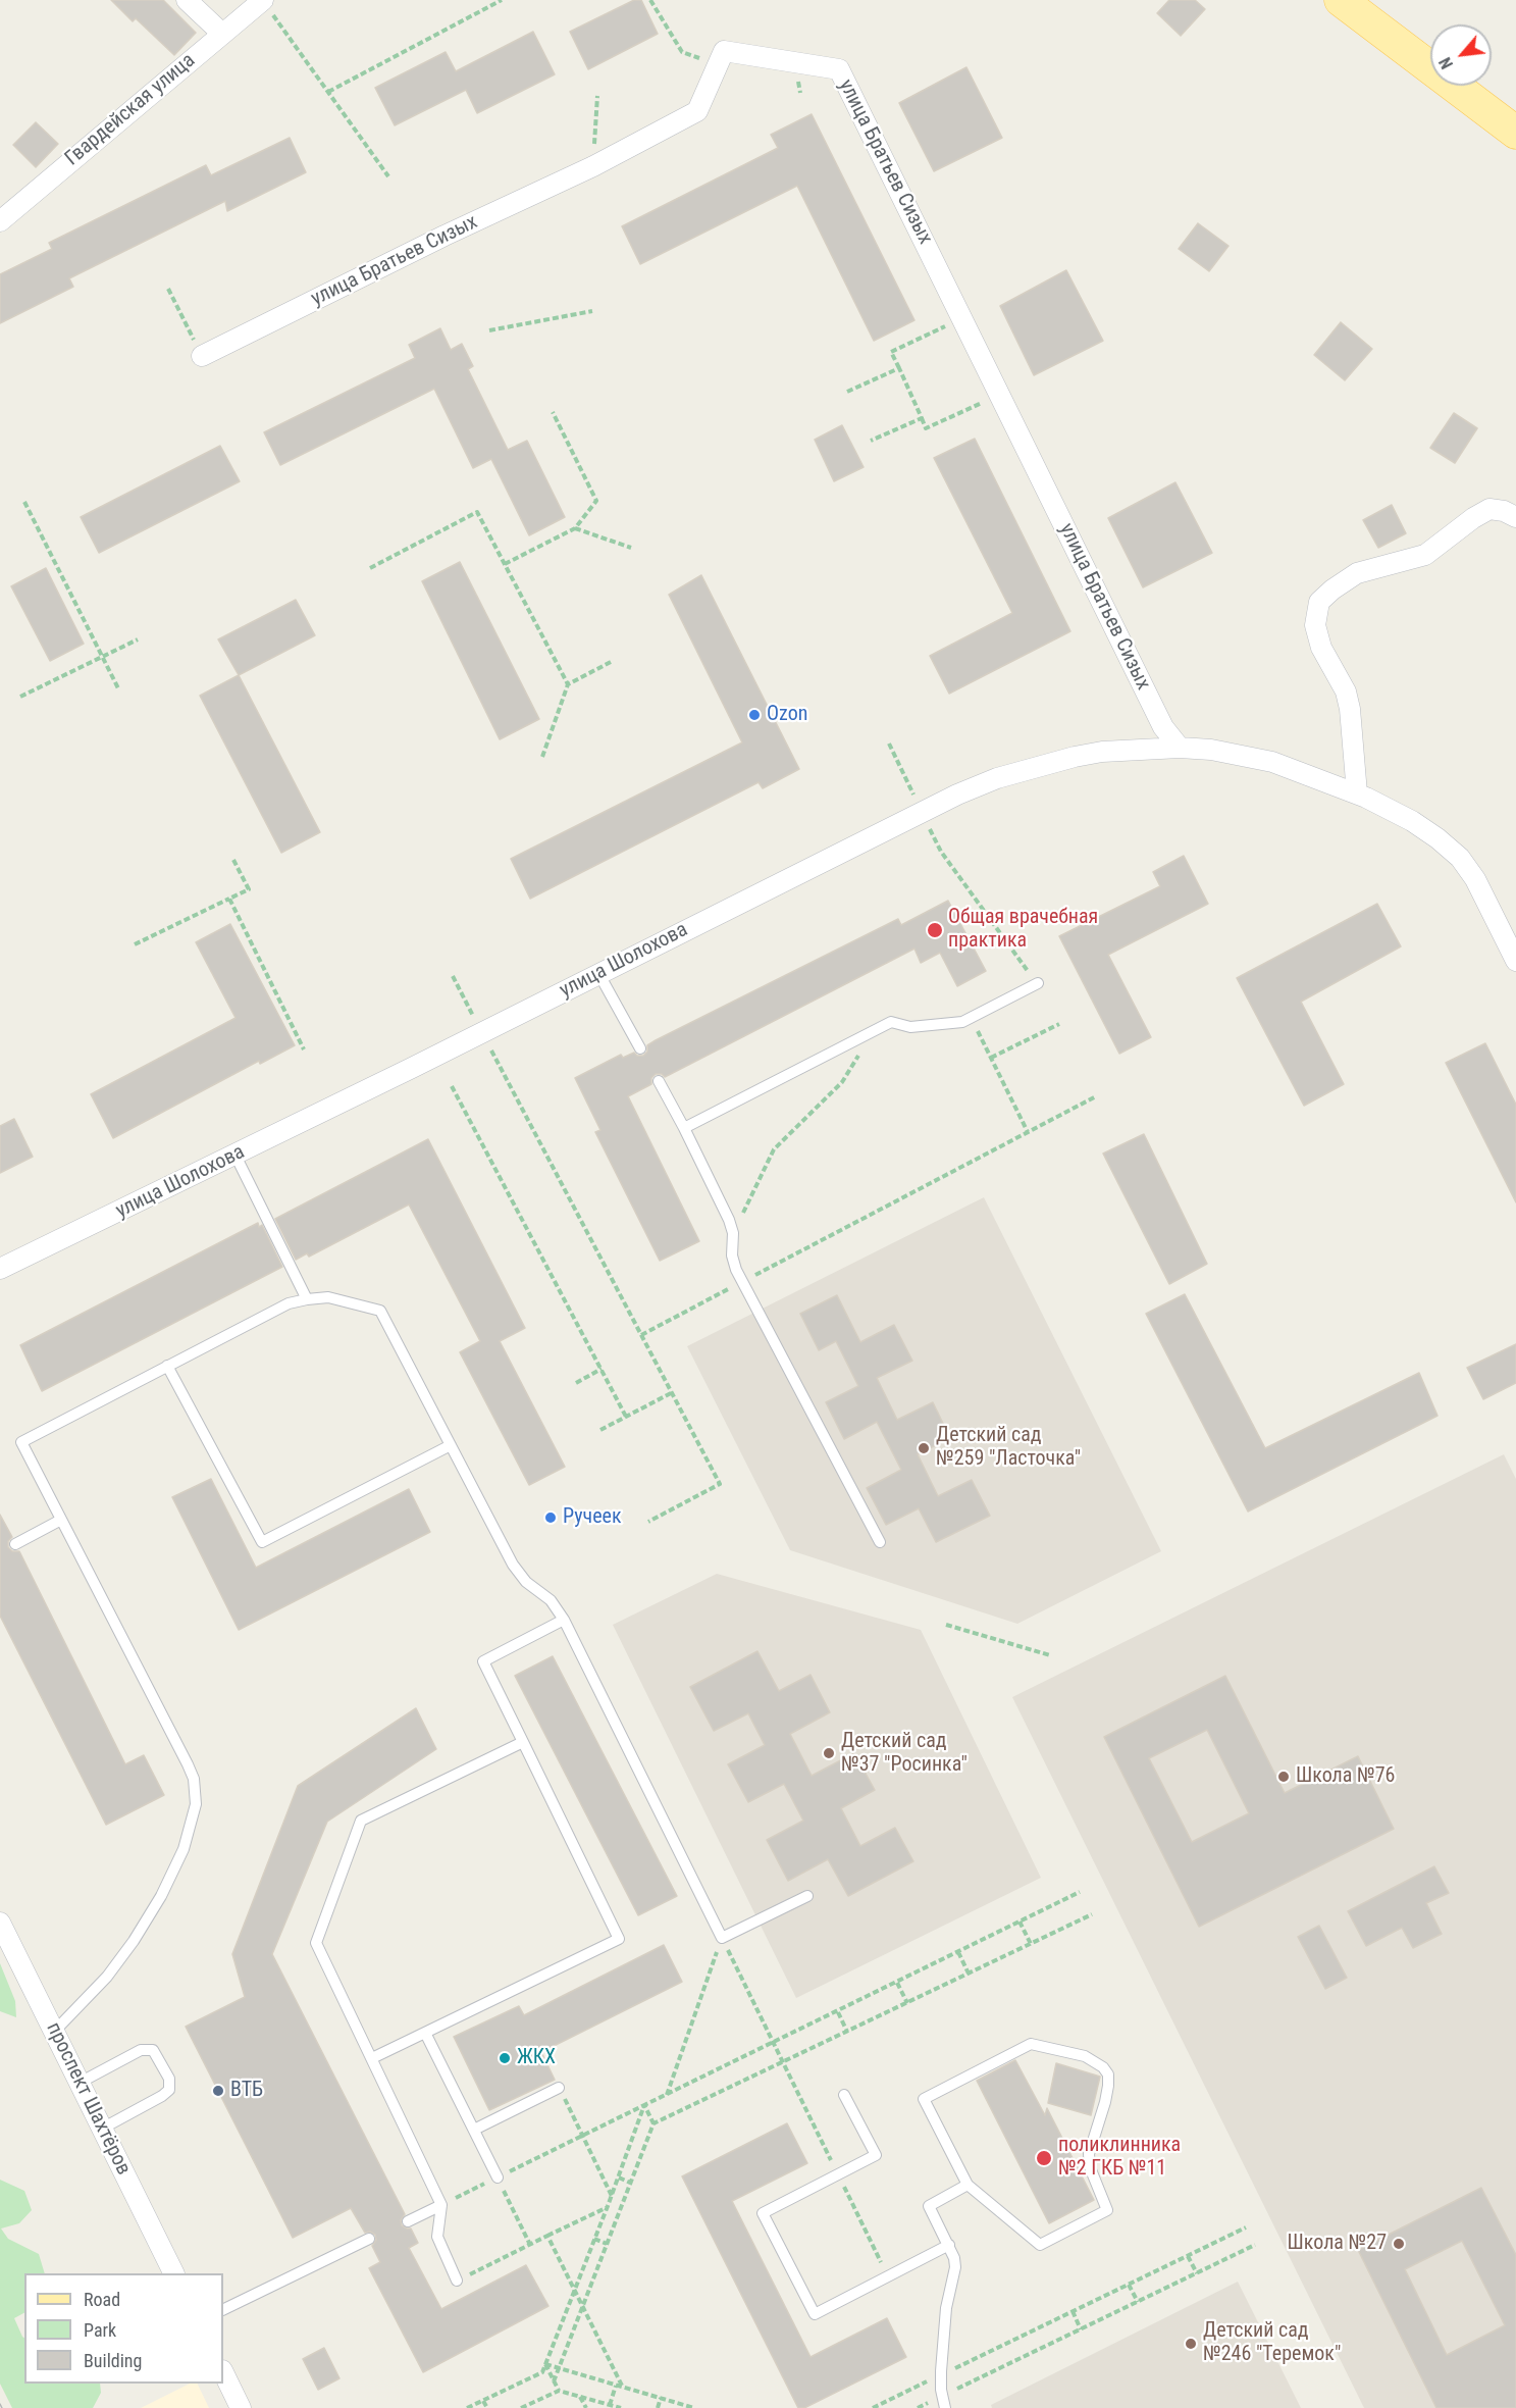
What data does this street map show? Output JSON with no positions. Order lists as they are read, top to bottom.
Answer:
{
  "streets": {
    "street": [
      "Гвардейская улица",
      "улица Братьев Сизых",
      "улица Шолохова",
      "проспект Шахтёров"
    ]
  },
  "crossings": [
    ["улица Братьев Сизых", "улица Шолохова"]
  ],
  "places": [
    "Ozon",
    "Общая врачебная практика",
    "Детский сад №259 \"Ласточка\"",
    "Ручеек",
    "Детский сад №37 \"Росинка\"",
    "Школа №76",
    "ЖКХ",
    "ВТБ",
    "поликлинника №2 ГКБ №11",
    "Школа №27",
    "Детский сад №246 \"Теремок\""
  ],
  "legend": ["Road", "Park", "Building"],
  "north": "bottom left"
}
